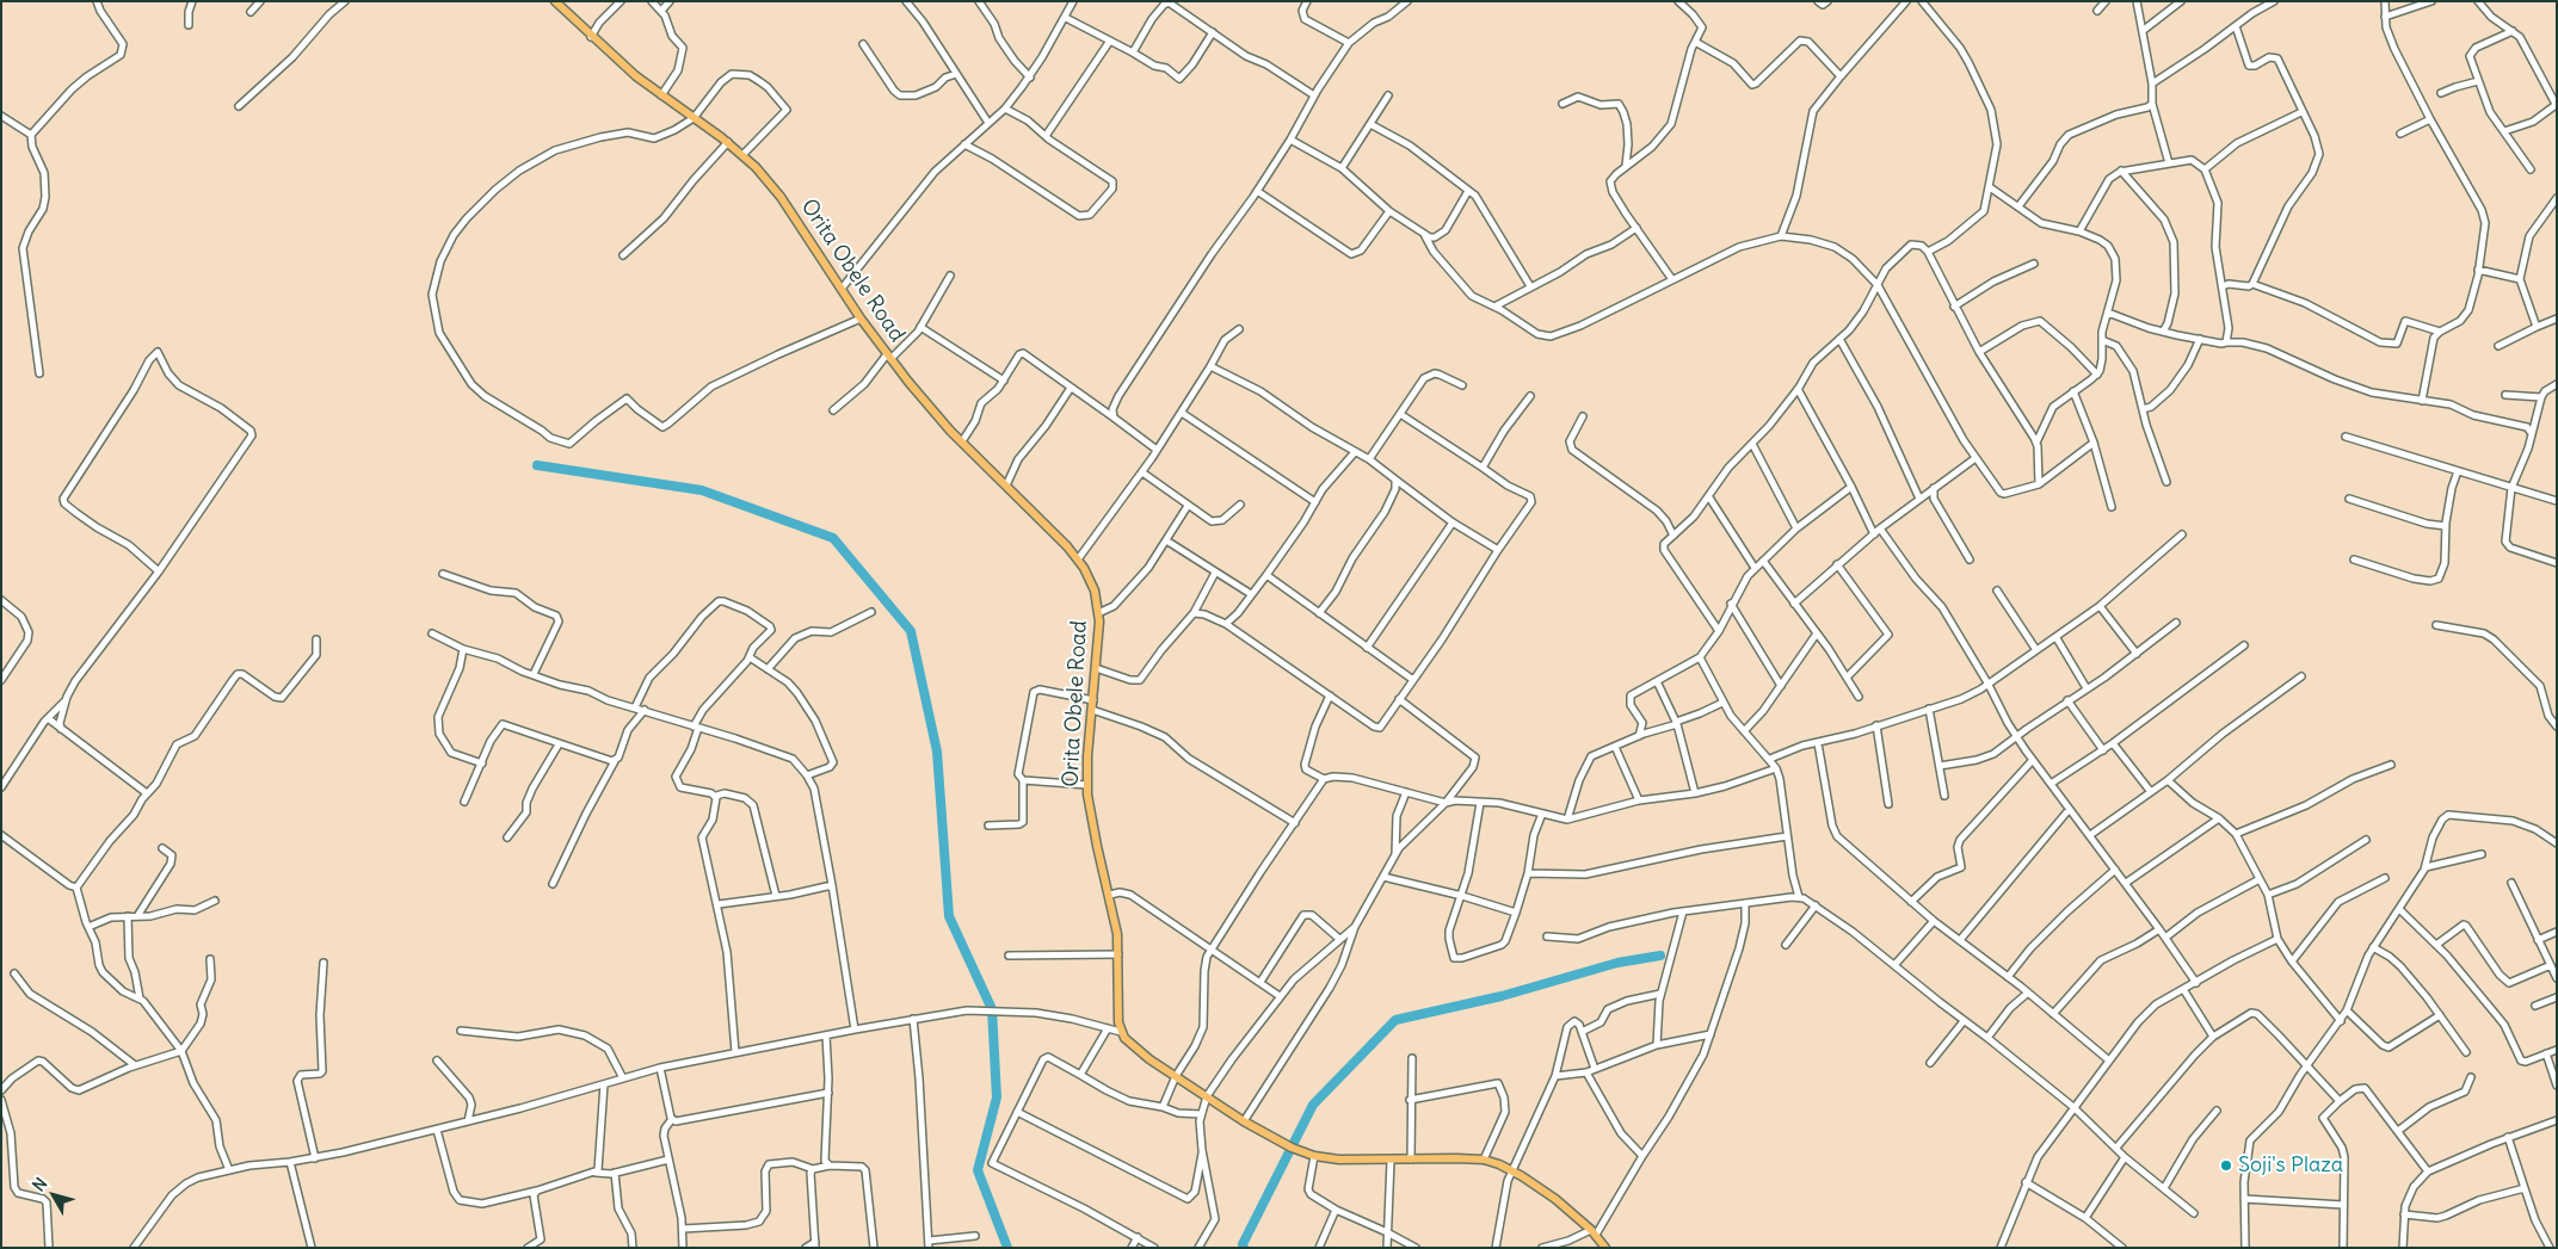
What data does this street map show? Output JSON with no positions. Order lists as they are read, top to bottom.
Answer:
{
  "streets": {
    "main road": ["Orita Obele Road"]
  },
  "places": ["Soji's Plaza"],
  "north": "top left"
}
